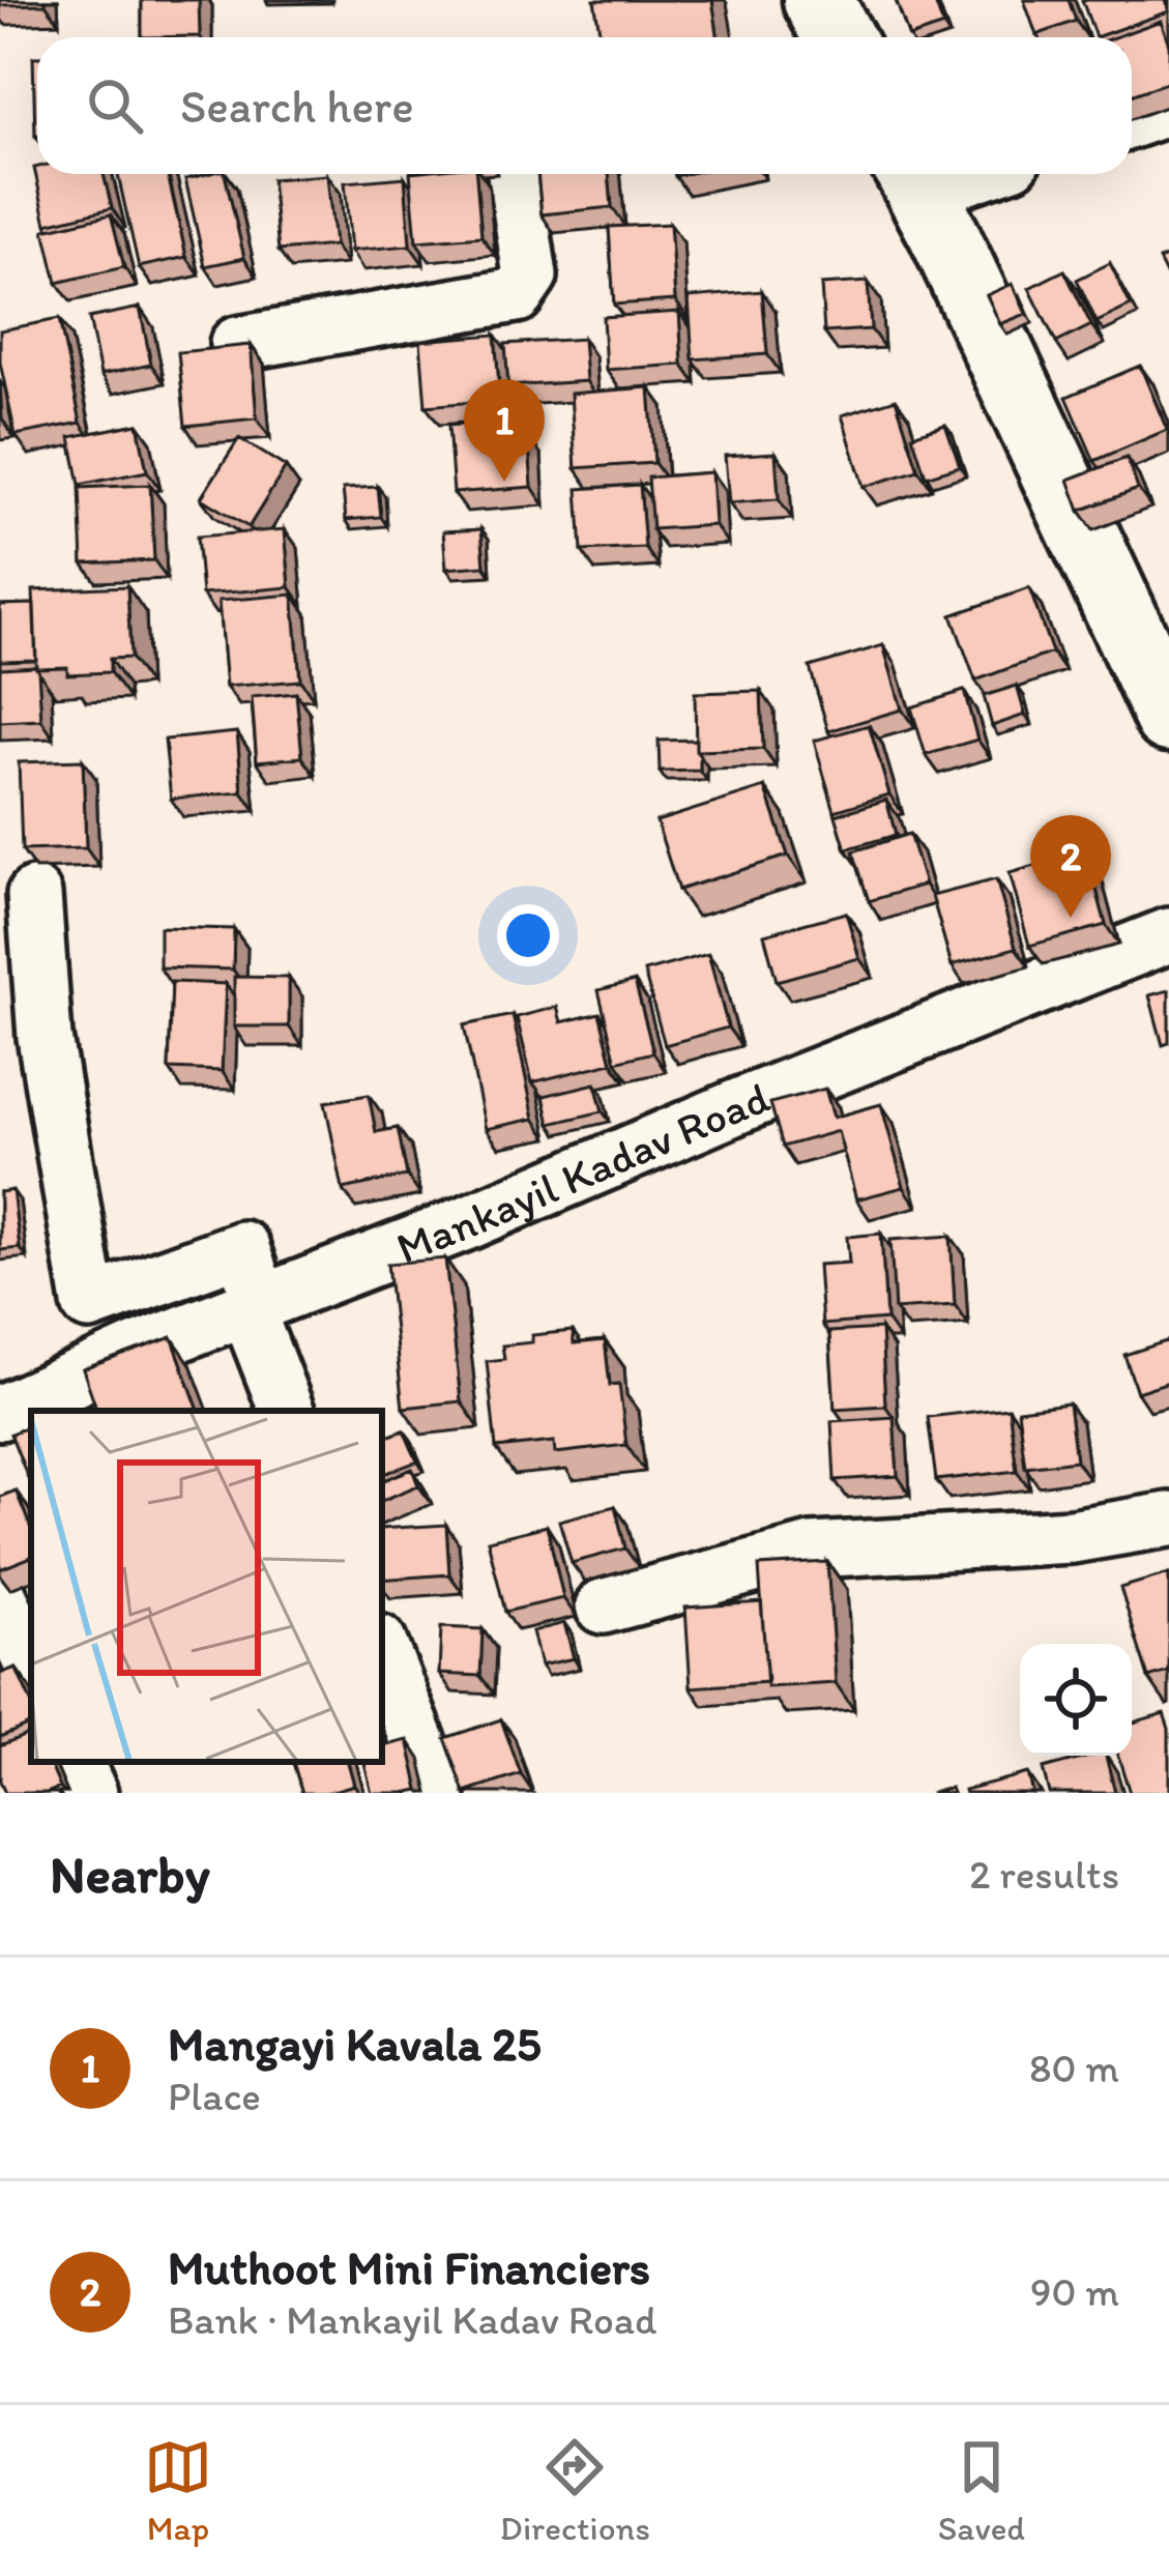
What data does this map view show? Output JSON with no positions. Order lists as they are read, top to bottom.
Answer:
{
  "streets": {
    "street": ["Mankayil Kadav Road"]
  },
  "page": {
    "search": "Search here",
    "pins": ["1", "2"],
    "heading": ["Nearby", "2 results"],
    "list": [
      {
        "mark": "1",
        "name": "Mangayi Kavala 25",
        "note": "Place",
        "value": "80 m"
      },
      {
        "mark": "2",
        "name": "Muthoot Mini Financiers",
        "note": "Bank · Mankayil Kadav Road",
        "value": "90 m"
      }
    ],
    "nav": ["Map", "Directions", "Saved"]
  }
}
